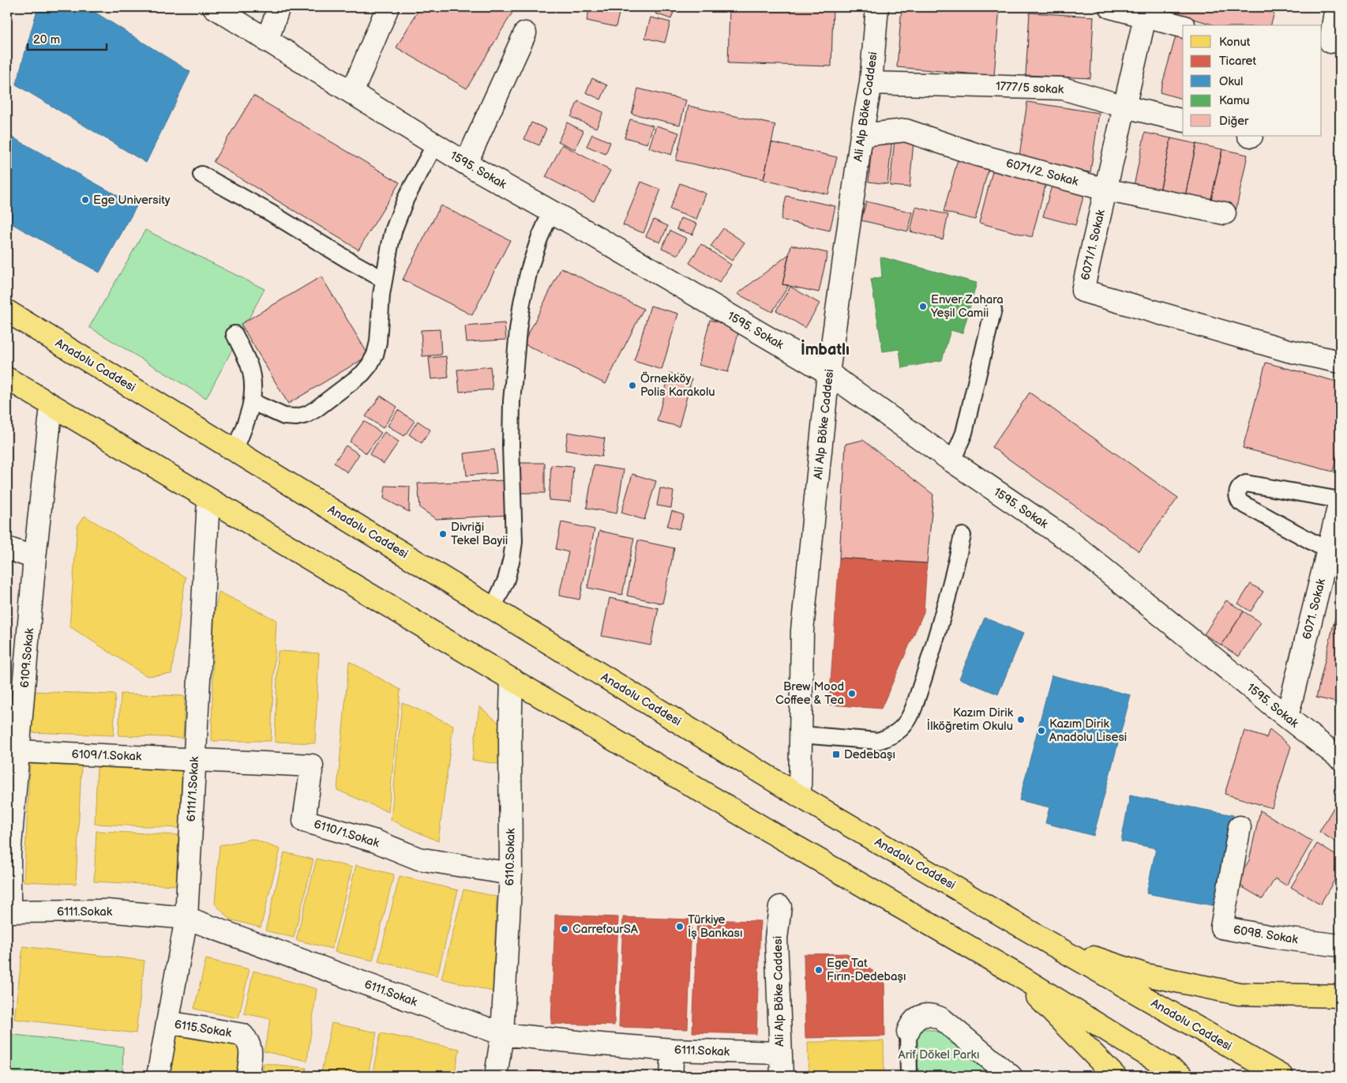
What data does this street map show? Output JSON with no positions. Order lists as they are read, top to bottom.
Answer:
{
  "streets": {
    "highway": ["Anadolu Caddesi"],
    "street": [
      "1777/5 sokak",
      "Ali Alp Böke Caddesi",
      "1595. Sokak",
      "6071/2. Sokak",
      "6071/1. Sokak",
      "6071. Sokak",
      "6109.Sokak",
      "6109/1.Sokak",
      "6111/1.Sokak",
      "6110/1.Sokak",
      "6110.Sokak",
      "6111.Sokak",
      "6098. Sokak",
      "6115.Sokak"
    ]
  },
  "crossings": [
    ["1777/5 sokak", "Ali Alp Böke Caddesi"],
    ["1777/5 sokak", "6071/1. Sokak"],
    ["Ali Alp Böke Caddesi", "1595. Sokak"],
    ["Ali Alp Böke Caddesi", "6071/2. Sokak"],
    ["Ali Alp Böke Caddesi", "Anadolu Caddesi"],
    ["Ali Alp Böke Caddesi", "6111.Sokak"],
    ["1595. Sokak", "6071. Sokak"],
    ["6071/2. Sokak", "6071/1. Sokak"],
    ["6109.Sokak", "6109/1.Sokak"],
    ["6109.Sokak", "6111.Sokak"],
    ["6109/1.Sokak", "6111/1.Sokak"],
    ["6109/1.Sokak", "6110/1.Sokak"],
    ["6111/1.Sokak", "6110/1.Sokak"],
    ["6111/1.Sokak", "6111.Sokak"],
    ["6111/1.Sokak", "6115.Sokak"],
    ["6110/1.Sokak", "6110.Sokak"],
    ["6110.Sokak", "6111.Sokak"]
  ],
  "districts": ["İmbatlı"],
  "parks": ["Arif Dökel Parkı"],
  "places": {
    "other": [
      "Ege University",
      "Enver Zahara Yeşil Camii",
      "Örnekköy Polis Karakolu",
      "Divriği Tekel Bayii",
      "Brew Mood Coffee & Tea",
      "Kazım Dirik İlköğretim Okulu",
      "Kazım Dirik Anadolu Lisesi",
      "Türkiye İş Bankası",
      "CarrefourSA",
      "Ege Tat Fırın-Dedebaşı"
    ],
    "transit": ["Dedebaşı"]
  },
  "legend": [
    "Konut",
    "Ticaret",
    "Okul",
    "Kamu",
    "Diğer"
  ],
  "scale_bar": "20 m"
}
